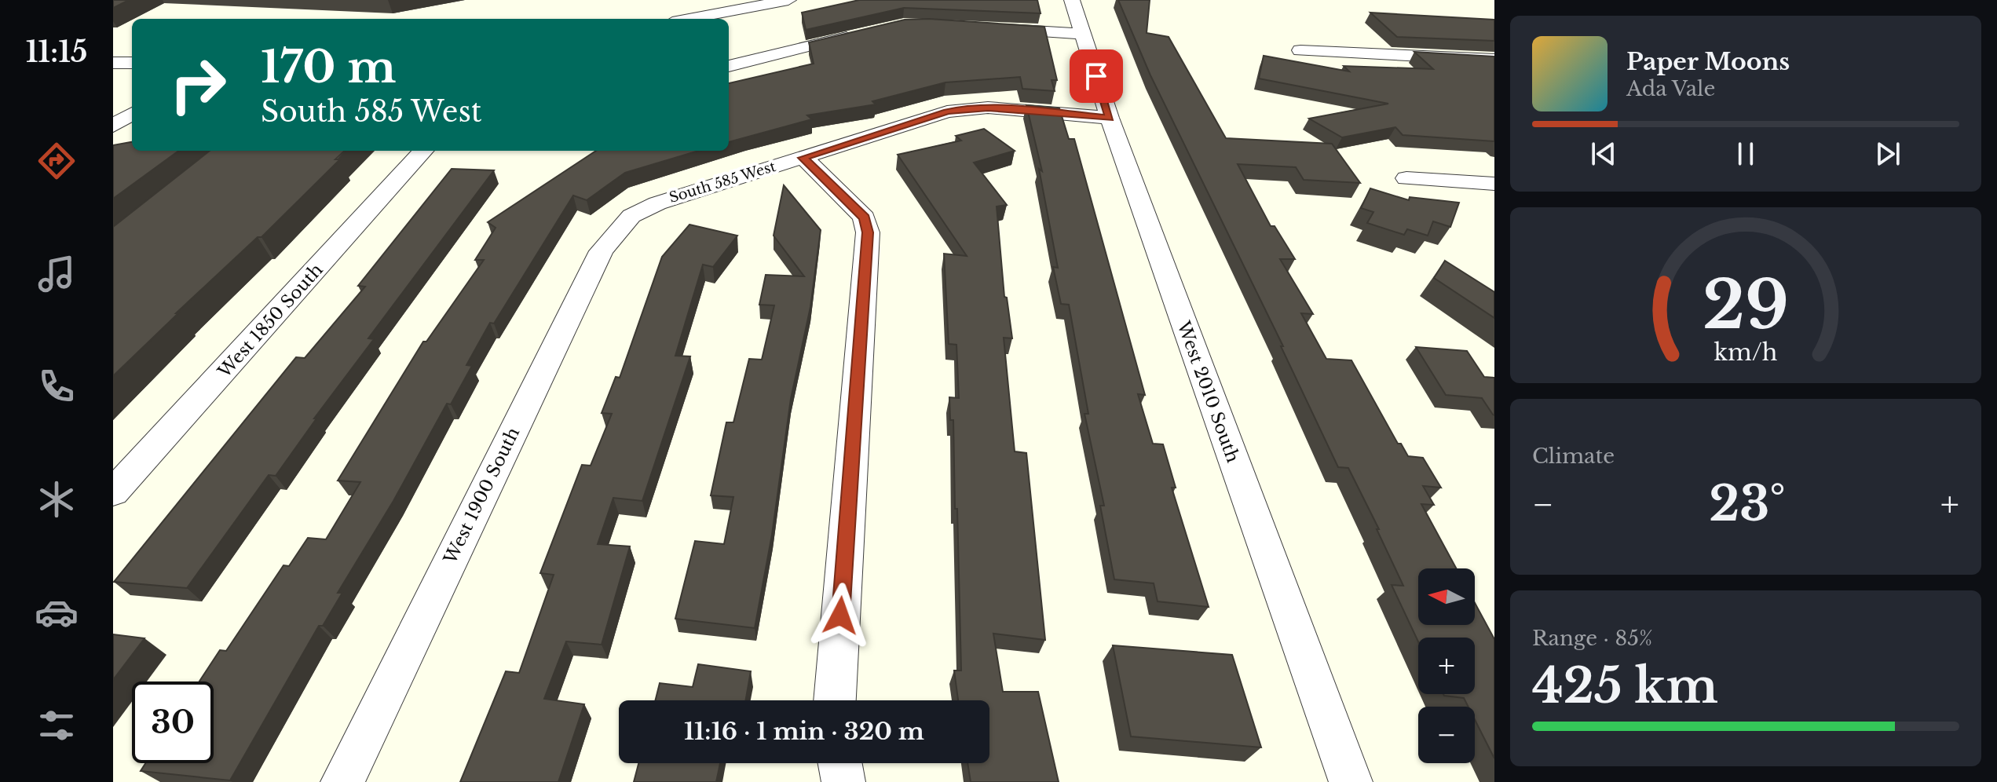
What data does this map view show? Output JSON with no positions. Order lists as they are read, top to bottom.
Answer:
{
  "streets": {
    "street": [
      "South 585 West",
      "West 1850 South",
      "West 2010 South",
      "West 1900 South"
    ]
  },
  "crossings": [
    ["South 585 West", "West 2010 South"],
    ["South 585 West", "West 1900 South"]
  ],
  "north": "left",
  "page": {
    "tabs": "11:15",
    "turn": ["170 m", "South 585 West"],
    "song": ["Paper Moons", "Ada Vale"],
    "tile": [
      "Climate",
      ["Range · 85%", "425 km"]
    ],
    "heat": ["−", "23°", "+"],
    "map_buttons": ["+", "−"],
    "limit": "30",
    "trip": "11:16 · 1 min · 320 m",
    "gauge": ["29", "km/h"]
  }
}
